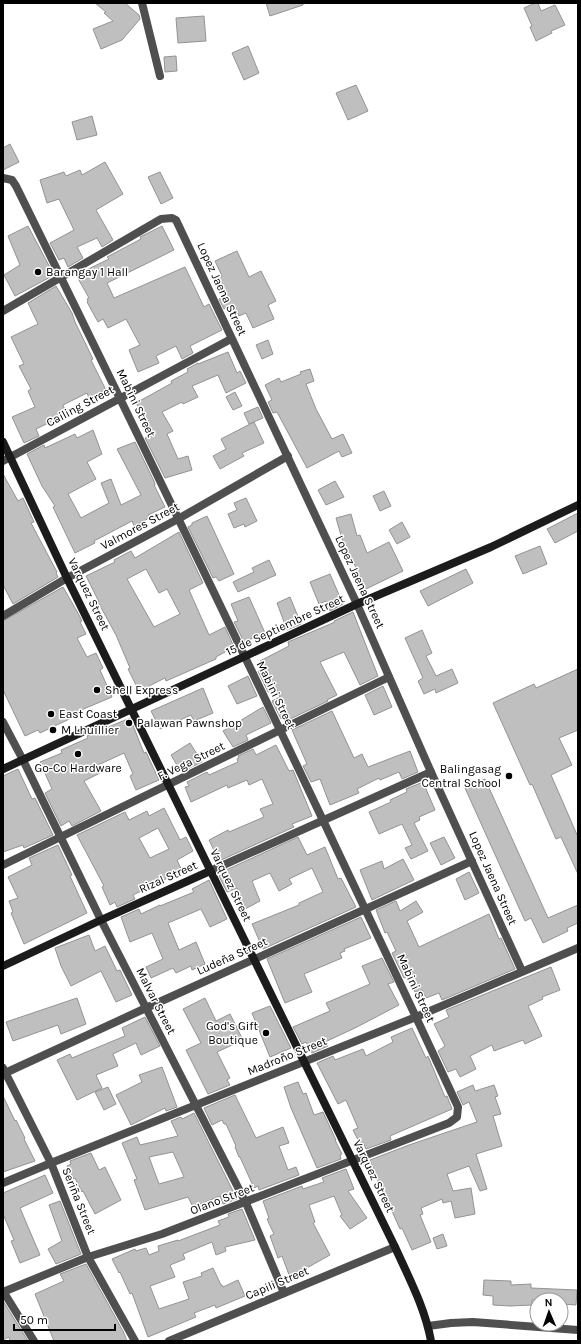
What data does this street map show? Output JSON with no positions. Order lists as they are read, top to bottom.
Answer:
{
  "streets": {
    "street": [
      "Lopez Jaena Street",
      "Mabini Street",
      "Cailing Street",
      "Valmores Street",
      "Varquez Street",
      "15 de Septiembre Street",
      "F. Vega Street",
      "Rizal Street",
      "Ludeña Street",
      "Malvar Street",
      "Madroño Street",
      "Olano Street",
      "Seriña Street",
      "Capili Street"
    ]
  },
  "crossings": [
    ["Lopez Jaena Street", "Mabini Street"],
    ["Lopez Jaena Street", "Cailing Street"],
    ["Lopez Jaena Street", "Valmores Street"],
    ["Lopez Jaena Street", "15 de Septiembre Street"],
    ["Lopez Jaena Street", "F. Vega Street"],
    ["Lopez Jaena Street", "Rizal Street"],
    ["Lopez Jaena Street", "Ludeña Street"],
    ["Lopez Jaena Street", "Madroño Street"],
    ["Mabini Street", "Cailing Street"],
    ["Mabini Street", "Valmores Street"],
    ["Mabini Street", "15 de Septiembre Street"],
    ["Mabini Street", "F. Vega Street"],
    ["Mabini Street", "Rizal Street"],
    ["Mabini Street", "Ludeña Street"],
    ["Mabini Street", "Madroño Street"],
    ["Mabini Street", "Olano Street"],
    ["Cailing Street", "Varquez Street"],
    ["Valmores Street", "Varquez Street"],
    ["Varquez Street", "15 de Septiembre Street"],
    ["Varquez Street", "F. Vega Street"],
    ["Varquez Street", "Rizal Street"],
    ["Varquez Street", "Ludeña Street"],
    ["Varquez Street", "Madroño Street"],
    ["Varquez Street", "Olano Street"],
    ["Varquez Street", "Capili Street"],
    ["15 de Septiembre Street", "Malvar Street"],
    ["F. Vega Street", "Malvar Street"],
    ["Rizal Street", "Malvar Street"],
    ["Ludeña Street", "Malvar Street"],
    ["Ludeña Street", "Seriña Street"],
    ["Malvar Street", "Madroño Street"],
    ["Malvar Street", "Olano Street"],
    ["Malvar Street", "Capili Street"],
    ["Madroño Street", "Seriña Street"],
    ["Olano Street", "Seriña Street"]
  ],
  "places": [
    "Barangay 1 Hall",
    "Shell Express",
    "East Coast",
    "Palawan Pawnshop",
    "M Lhuillier",
    "Go-Co Hardware",
    "Balingasag Central School",
    "God's Gift Boutique"
  ],
  "scale_bar": "50 m",
  "north": "top"
}
